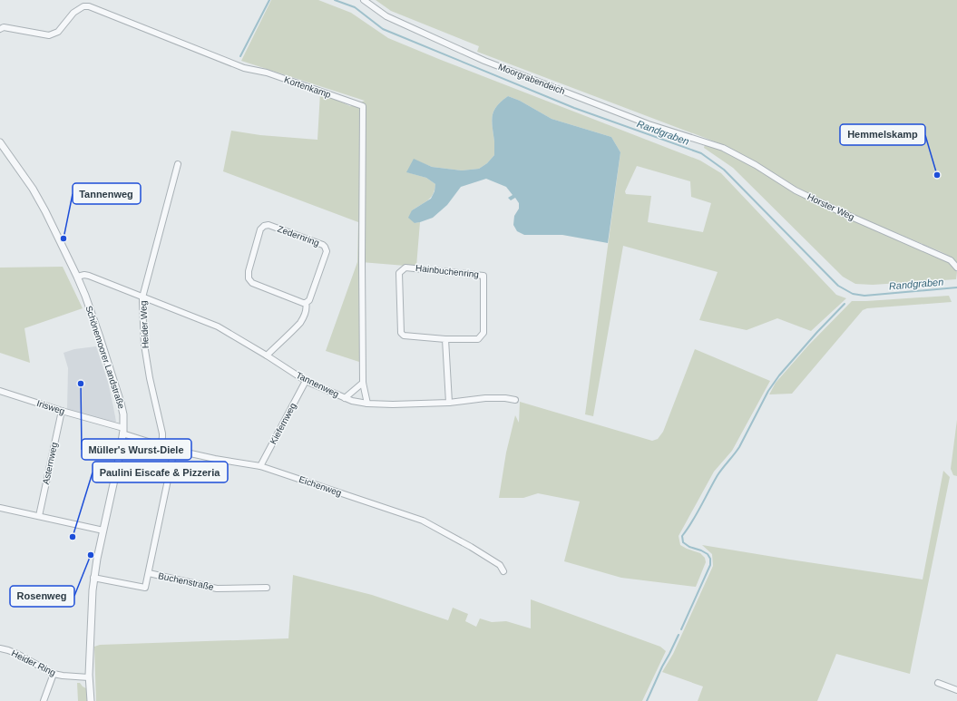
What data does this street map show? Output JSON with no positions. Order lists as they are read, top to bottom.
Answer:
{
  "streets": {
    "street": [
      "Moorgrabendeich",
      "Kortenkamp",
      "Horster Weg",
      "Zedernring",
      "Hainbuchenring",
      "Heider Weg",
      "Schönemoorer Landstraße",
      "Tannenweg",
      "Irisweg",
      "Kiefernweg",
      "Asternweg",
      "Eichenweg",
      "Buchenstraße",
      "Heider Ring"
    ]
  },
  "crossings": [
    ["Moorgrabendeich", "Horster Weg"],
    ["Kortenkamp", "Tannenweg"],
    ["Zedernring", "Tannenweg"],
    ["Heider Weg", "Tannenweg"],
    ["Heider Weg", "Eichenweg"],
    ["Schönemoorer Landstraße", "Tannenweg"],
    ["Schönemoorer Landstraße", "Irisweg"],
    ["Schönemoorer Landstraße", "Eichenweg"],
    ["Schönemoorer Landstraße", "Heider Ring"],
    ["Tannenweg", "Kiefernweg"],
    ["Irisweg", "Asternweg"],
    ["Irisweg", "Eichenweg"],
    ["Kiefernweg", "Eichenweg"]
  ],
  "water": ["Randgraben"],
  "places": [
    "Hemmelskamp",
    "Tannenweg",
    "Müller's Wurst-Diele",
    "Paulini Eiscafe & Pizzeria",
    "Rosenweg"
  ]
}
